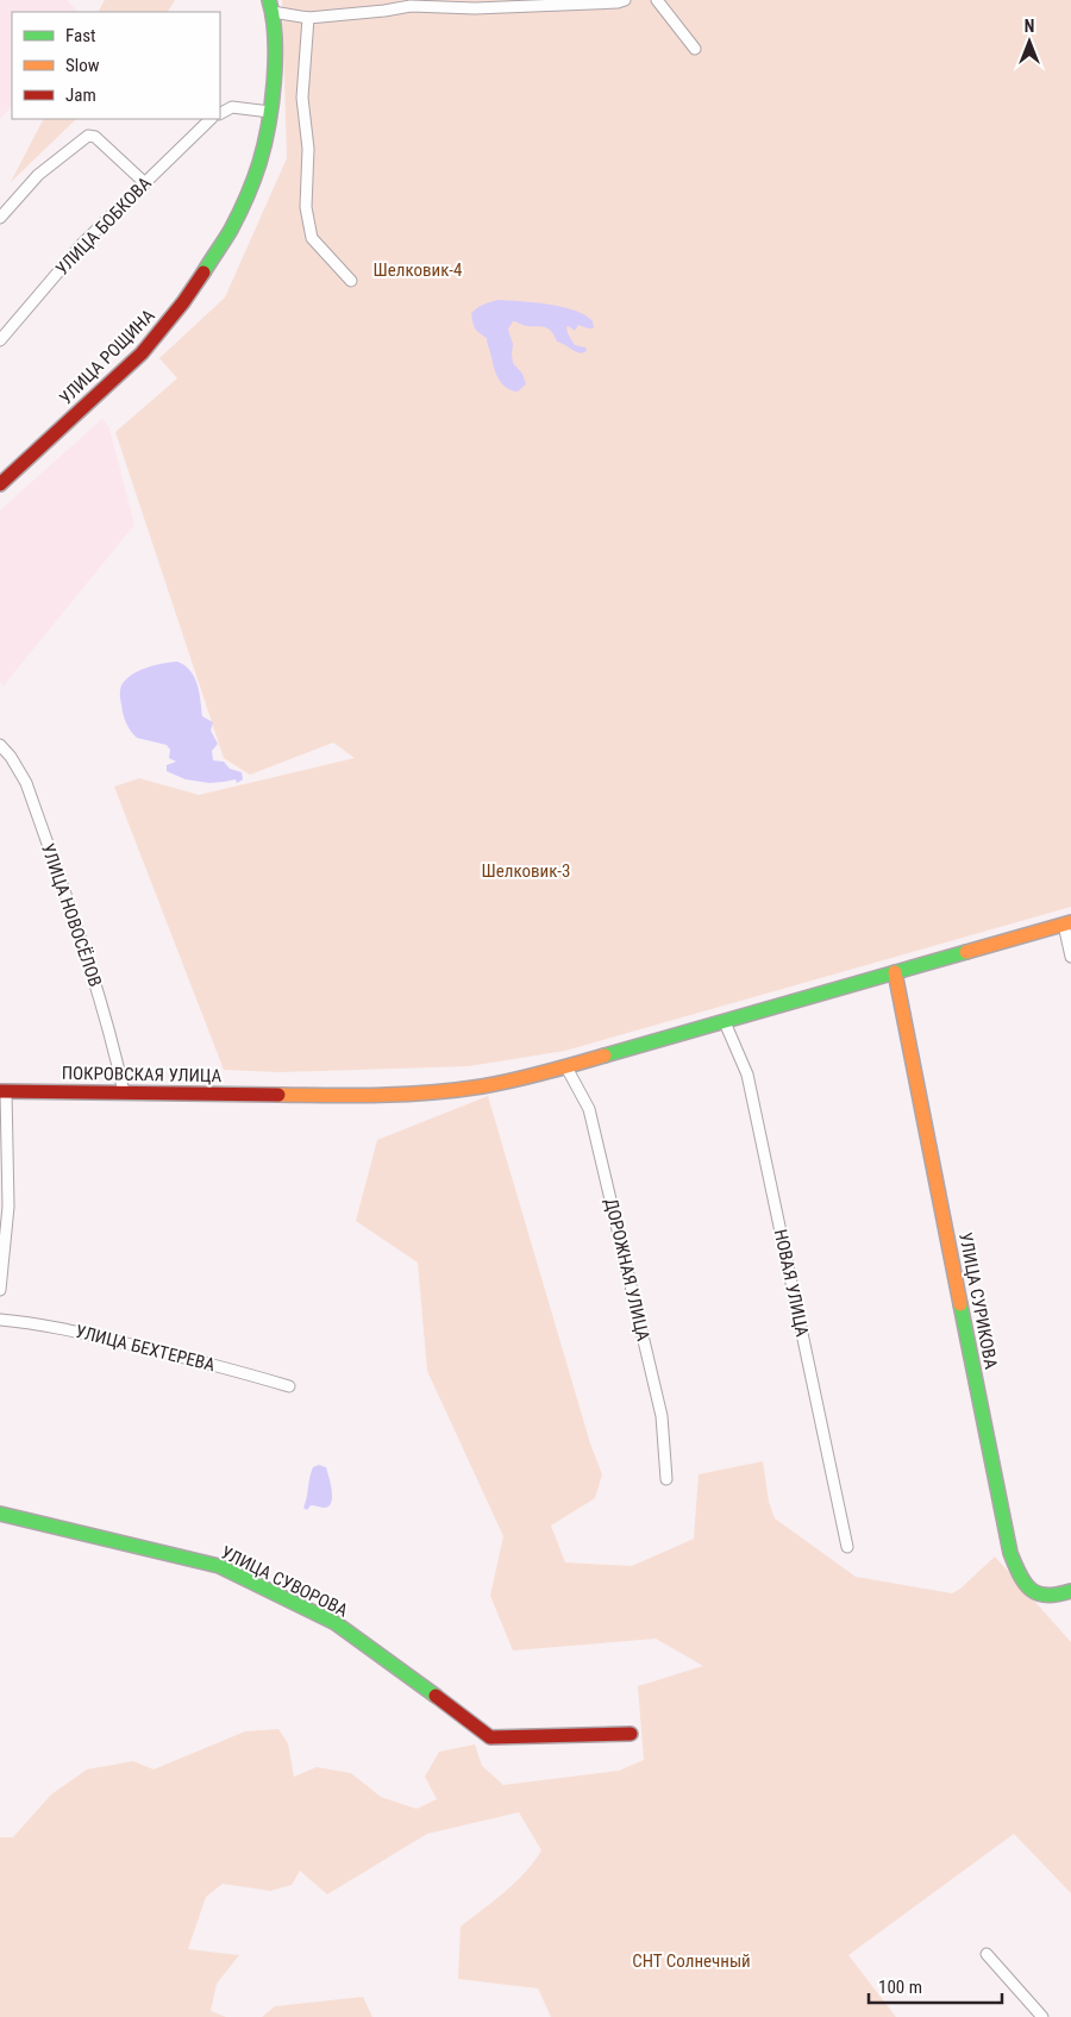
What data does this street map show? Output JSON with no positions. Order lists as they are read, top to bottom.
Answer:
{
  "streets": {
    "street": [
      "УЛИЦА БОБКОВА",
      "УЛИЦА РОЩИНА",
      "УЛИЦА НОВОСЁЛОВ",
      "ПОКРОВСКАЯ УЛИЦА",
      "ДОРОЖНАЯ УЛИЦА",
      "НОВАЯ УЛИЦА",
      "УЛИЦА СУРИКОВА",
      "УЛИЦА БЕХТЕРЕВА",
      "УЛИЦА СУВОРОВА"
    ]
  },
  "crossings": [
    ["УЛИЦА НОВОСЁЛОВ", "ПОКРОВСКАЯ УЛИЦА"],
    ["ПОКРОВСКАЯ УЛИЦА", "ДОРОЖНАЯ УЛИЦА"],
    ["ПОКРОВСКАЯ УЛИЦА", "НОВАЯ УЛИЦА"],
    ["ПОКРОВСКАЯ УЛИЦА", "УЛИЦА СУРИКОВА"]
  ],
  "parks": ["Шелковик-4", "Шелковик-3", "СНТ Солнечный"],
  "legend": ["Fast", "Slow", "Jam"],
  "scale_bar": "100 m",
  "north": "top"
}
